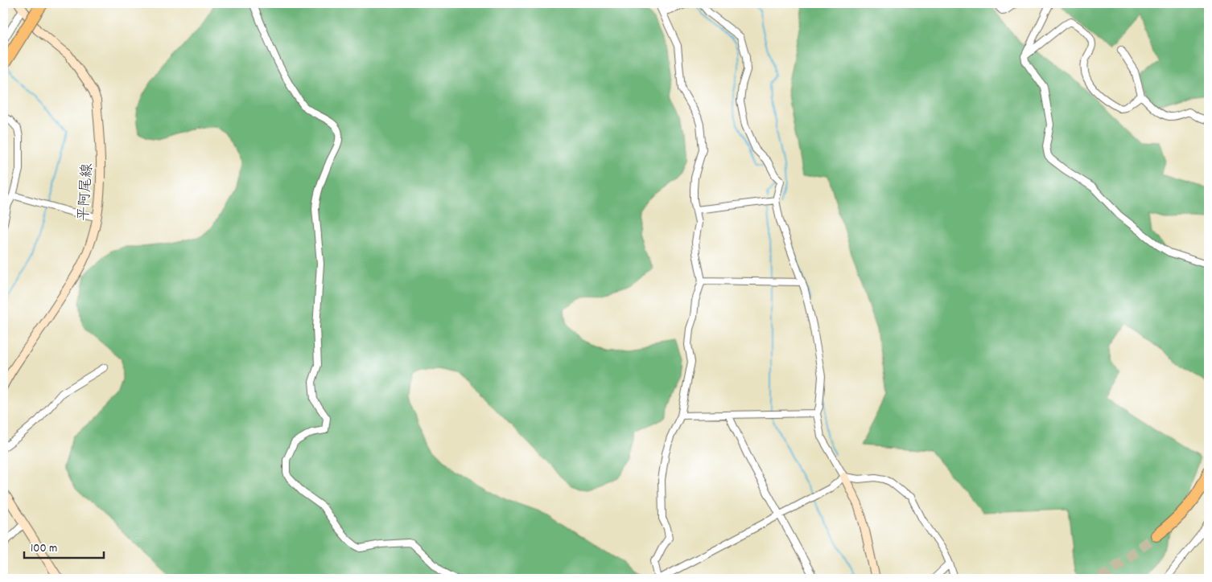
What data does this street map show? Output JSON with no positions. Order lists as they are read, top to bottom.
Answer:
{
  "streets": {
    "main road": ["平阿尾線"]
  },
  "scale_bar": "100 m"
}
